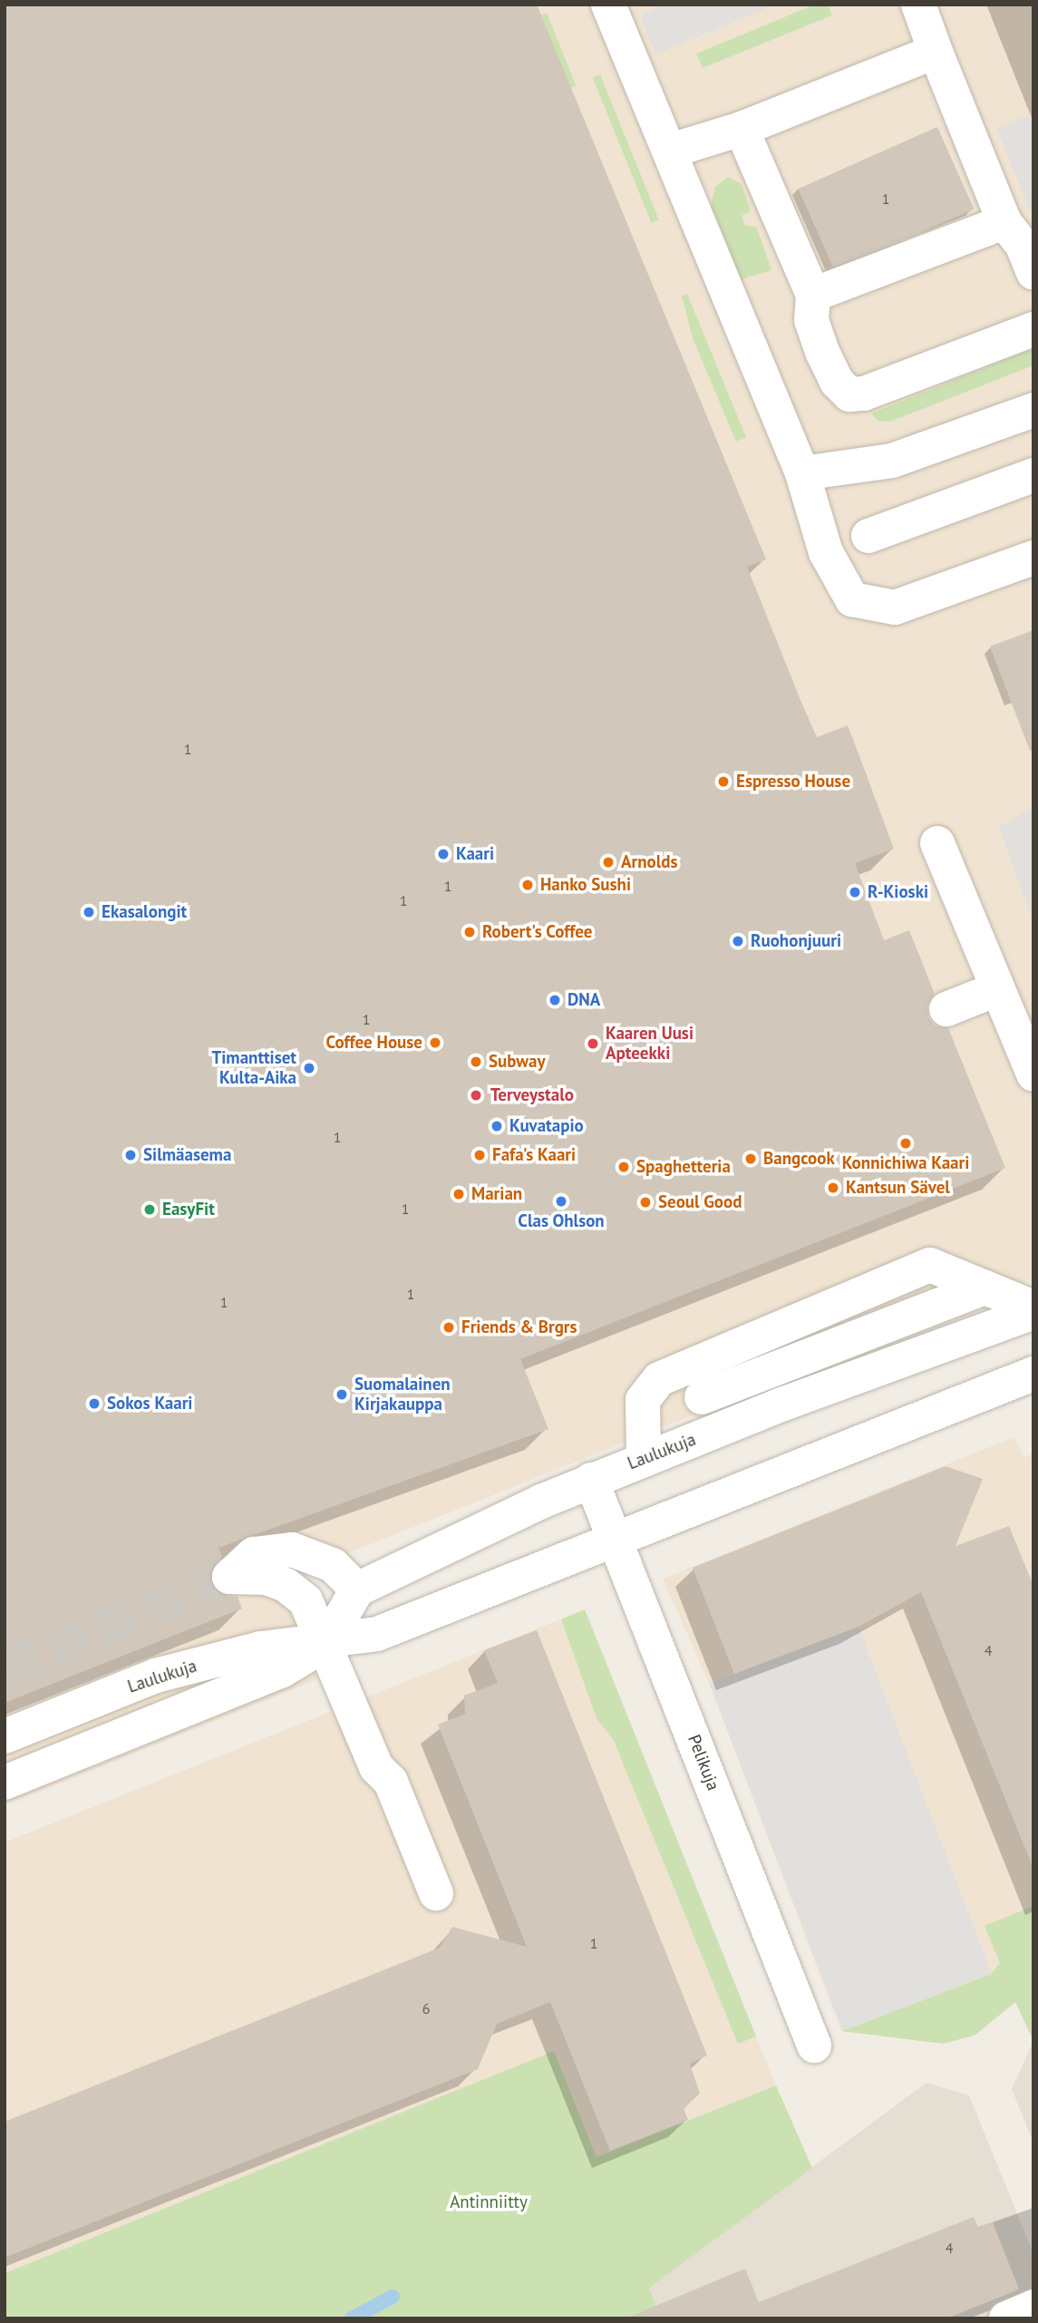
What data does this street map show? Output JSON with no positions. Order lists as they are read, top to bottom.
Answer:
{
  "streets": {
    "street": ["Laulukuja", "Pelikuja"]
  },
  "crossings": [
    ["Laulukuja", "Pelikuja"]
  ],
  "parks": ["Antinniitty"],
  "places": [
    "Espresso House",
    "Kaari",
    "Arnolds",
    "Hanko Sushi",
    "R-Kioski",
    "Ekasalongit",
    "Robert's Coffee",
    "Ruohonjuuri",
    "DNA",
    "Coffee House",
    "Kaaren Uusi Apteekki",
    "Subway",
    "Timanttiset Kulta-Aika",
    "Terveystalo",
    "Kuvatapio",
    "Konnichiwa Kaari",
    "Silmäasema",
    "Fafa's Kaari",
    "Bangcook",
    "Spaghetteria",
    "Kantsun Sävel",
    "Marian",
    "Clas Ohlson",
    "Seoul Good",
    "EasyFit",
    "Friends & Brgrs",
    "Suomalainen Kirjakauppa",
    "Sokos Kaari"
  ],
  "house_numbers": [
    "1",
    "1",
    "1",
    "1",
    "1",
    "1",
    "1",
    "1",
    "1",
    "4",
    "1",
    "6",
    "4"
  ]
}
